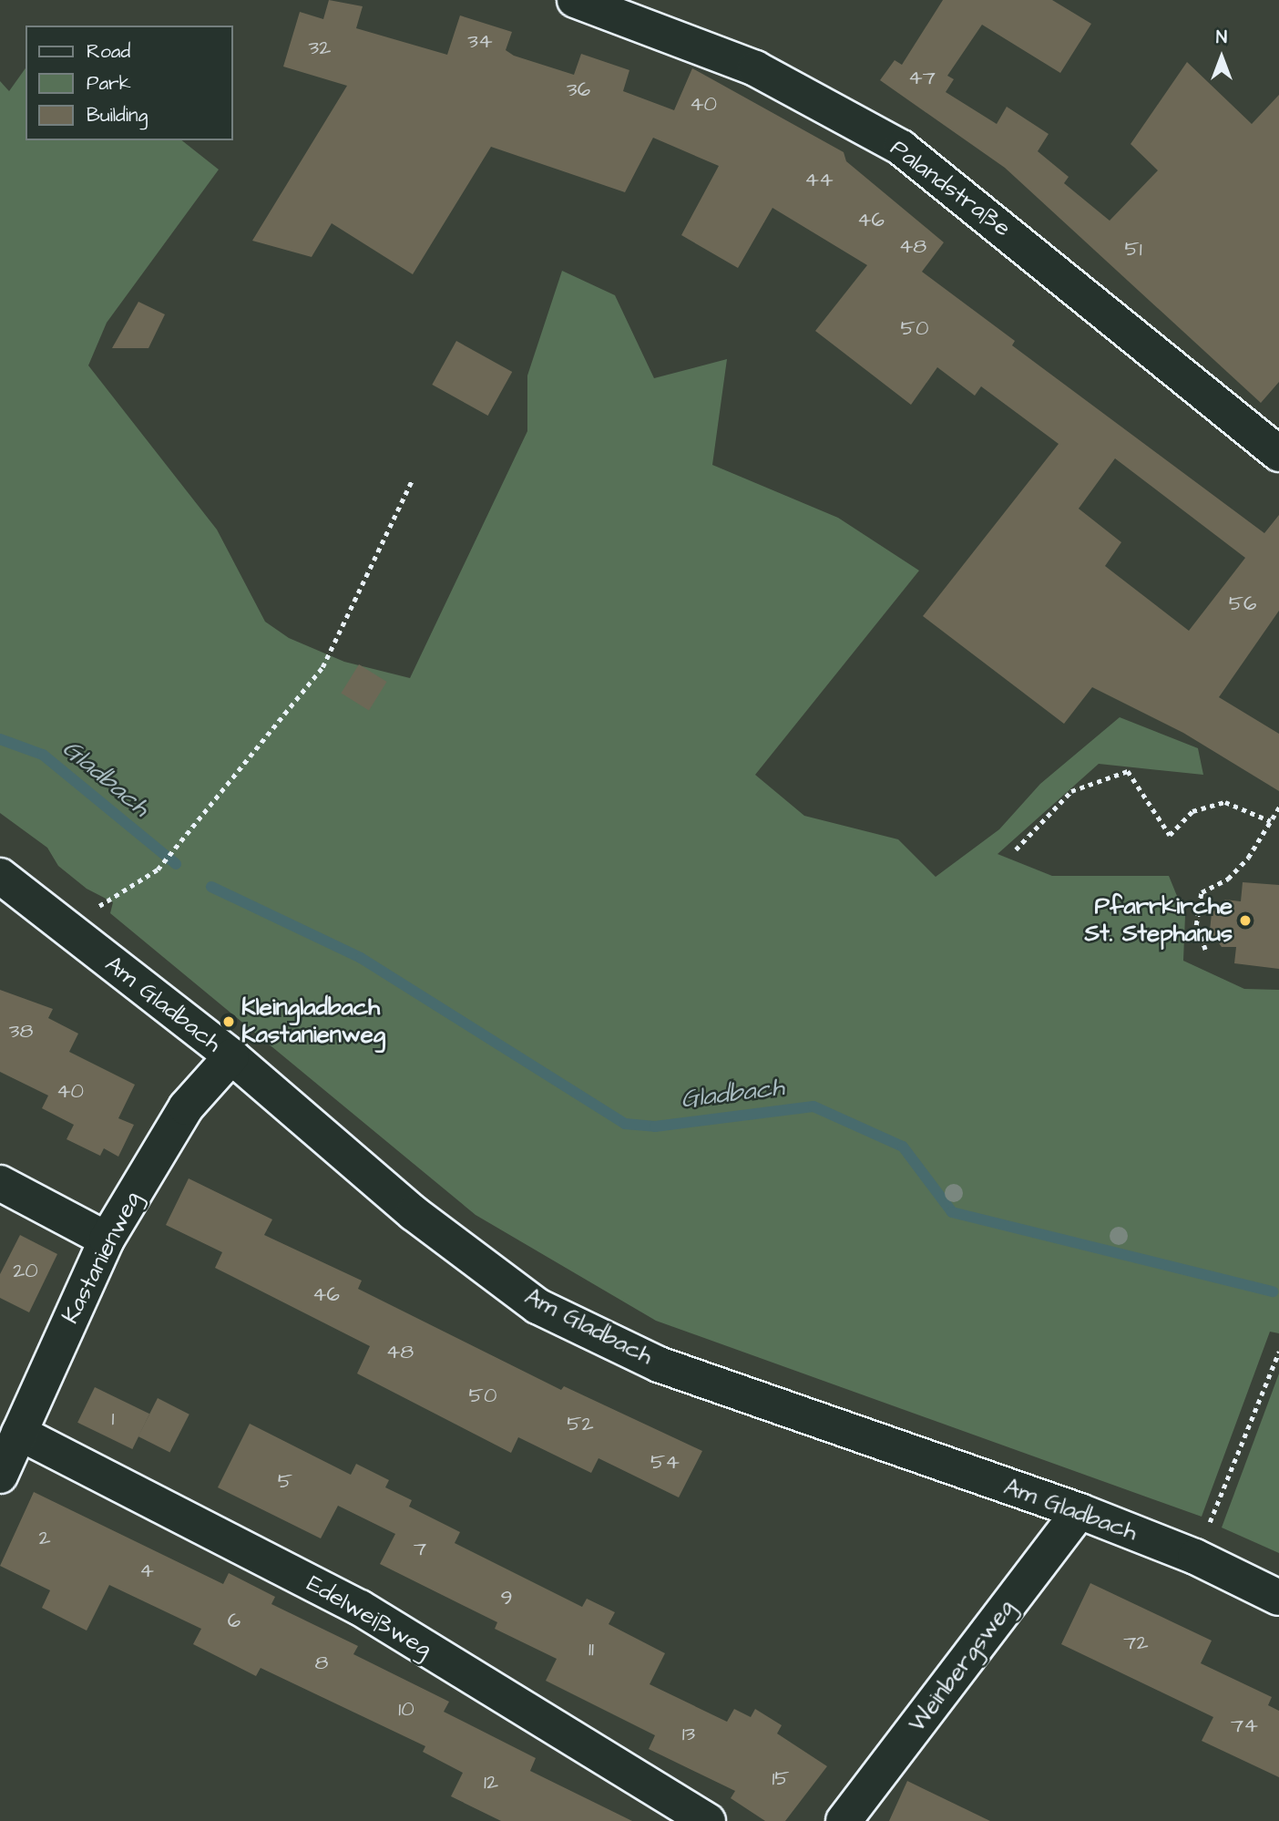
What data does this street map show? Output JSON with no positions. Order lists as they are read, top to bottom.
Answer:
{
  "streets": {
    "street": [
      "Palandstraße",
      "Am Gladbach",
      "Kastanienweg",
      "Edelweißweg",
      "Weinbergsweg"
    ]
  },
  "crossings": [
    ["Am Gladbach", "Kastanienweg"],
    ["Am Gladbach", "Weinbergsweg"],
    ["Kastanienweg", "Edelweißweg"]
  ],
  "water": ["Gladbach"],
  "places": ["Pfarrkirche St. Stephanus", "Kleingladbach Kastanienweg"],
  "house_numbers": [
    "34",
    "32",
    "47",
    "36",
    "40",
    "44",
    "46",
    "48",
    "51",
    "50",
    "56",
    "38",
    "40",
    "20",
    "46",
    "48",
    "50",
    "1",
    "52",
    "54",
    "5",
    "2",
    "7",
    "4",
    "9",
    "6",
    "72",
    "11",
    "8",
    "10",
    "74",
    "13",
    "15",
    "12"
  ],
  "legend": ["Road", "Park", "Building"],
  "north": "top"
}
